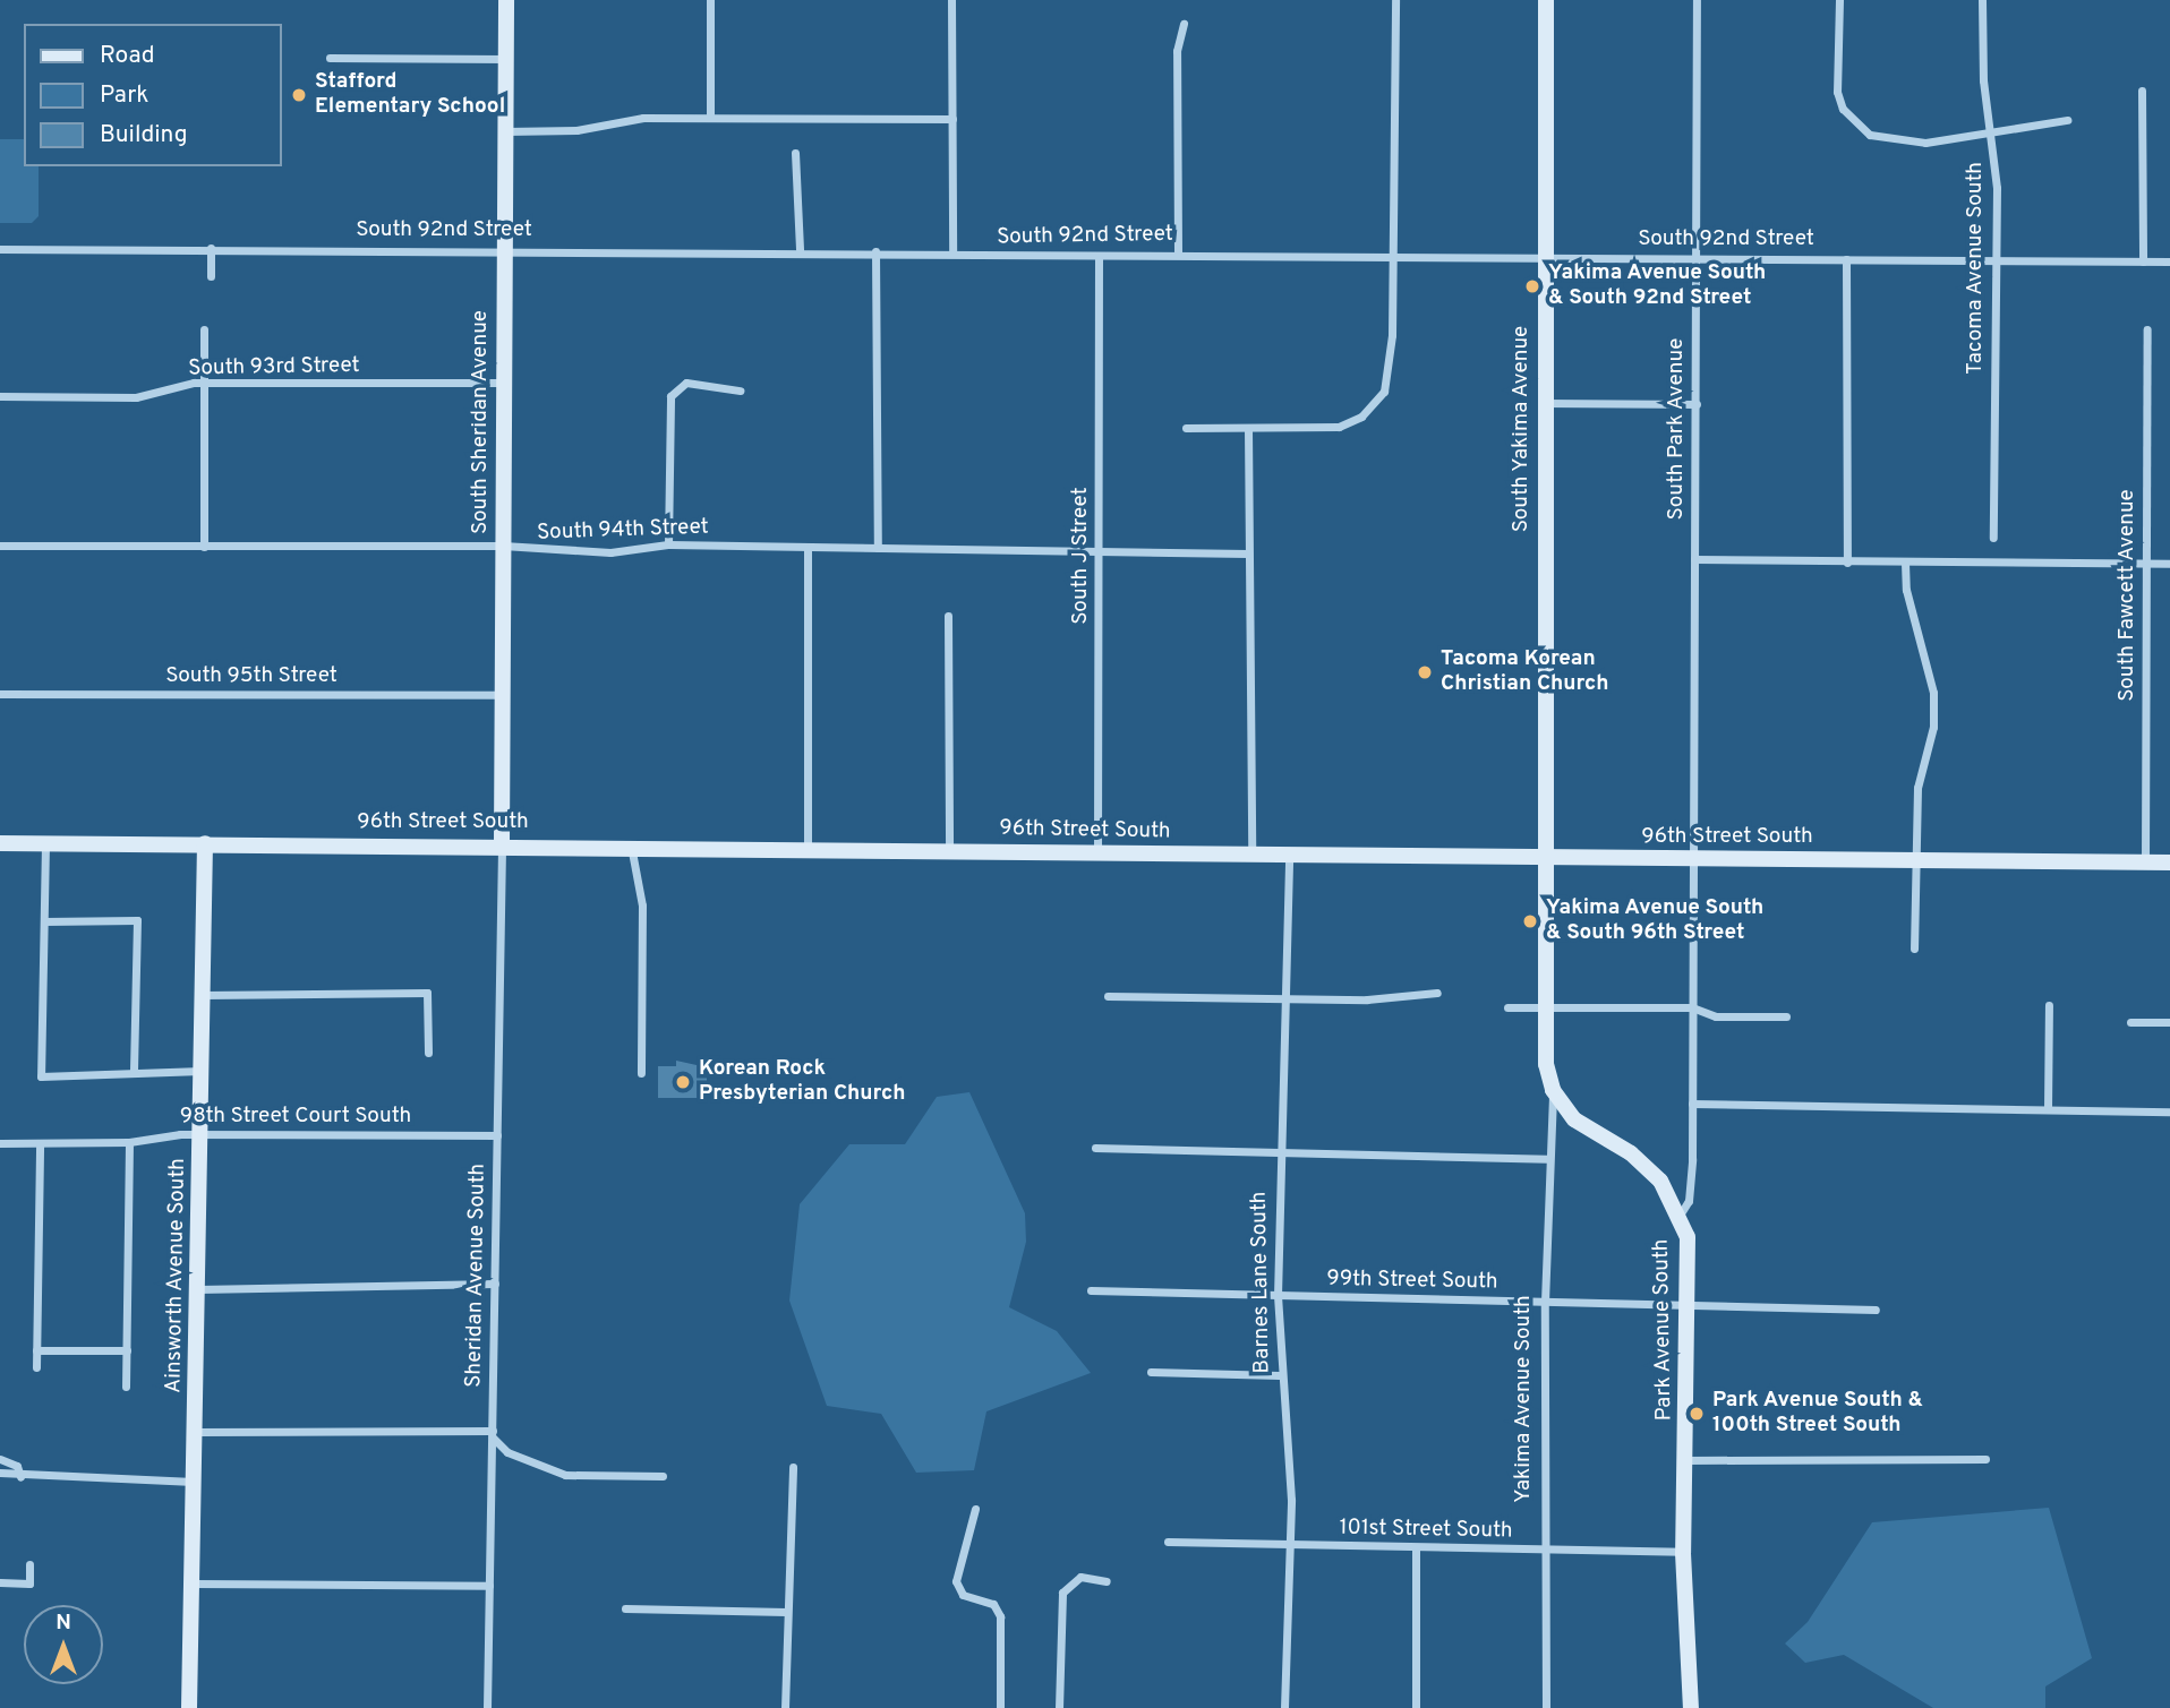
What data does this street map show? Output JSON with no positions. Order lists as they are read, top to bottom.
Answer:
{
  "streets": {
    "main road": [
      "South Sheridan Avenue",
      "South Yakima Avenue",
      "96th Street South",
      "Ainsworth Avenue South",
      "Park Avenue South",
      "Yakima Avenue South"
    ],
    "street": [
      "South 92nd Street",
      "Tacoma Avenue South",
      "South 93rd Street",
      "South Park Avenue",
      "South 94th Street",
      "South J Street",
      "South Fawcett Avenue",
      "South 95th Street",
      "98th Street Court South",
      "Sheridan Avenue South",
      "99th Street South",
      "Barnes Lane South",
      "101st Street South"
    ]
  },
  "crossings": [
    ["South 92nd Street", "Tacoma Avenue South"],
    ["South 92nd Street", "South Sheridan Avenue"],
    ["South 92nd Street", "South Yakima Avenue"],
    ["South 92nd Street", "South Park Avenue"],
    ["South 92nd Street", "South J Street"],
    ["South 93rd Street", "South Sheridan Avenue"],
    ["South Sheridan Avenue", "South 94th Street"],
    ["South Sheridan Avenue", "South 95th Street"],
    ["South Sheridan Avenue", "96th Street South"],
    ["South Sheridan Avenue", "Sheridan Avenue South"],
    ["South Yakima Avenue", "96th Street South"],
    ["South Yakima Avenue", "Yakima Avenue South"],
    ["South Park Avenue", "96th Street South"],
    ["South Park Avenue", "Park Avenue South"],
    ["South 94th Street", "South J Street"],
    ["South J Street", "96th Street South"],
    ["South Fawcett Avenue", "96th Street South"],
    ["96th Street South", "Ainsworth Avenue South"],
    ["96th Street South", "Sheridan Avenue South"],
    ["96th Street South", "Barnes Lane South"],
    ["96th Street South", "Park Avenue South"],
    ["96th Street South", "Yakima Avenue South"],
    ["98th Street Court South", "Ainsworth Avenue South"],
    ["98th Street Court South", "Sheridan Avenue South"],
    ["99th Street South", "Barnes Lane South"],
    ["99th Street South", "Park Avenue South"],
    ["99th Street South", "Yakima Avenue South"],
    ["Barnes Lane South", "101st Street South"],
    ["Park Avenue South", "101st Street South"],
    ["Yakima Avenue South", "101st Street South"]
  ],
  "places": [
    "Stafford Elementary School",
    "Yakima Avenue South & South 92nd Street",
    "Tacoma Korean Christian Church",
    "Yakima Avenue South & South 96th Street",
    "Korean Rock Presbyterian Church",
    "Park Avenue South & 100th Street South"
  ],
  "legend": ["Road", "Park", "Building"],
  "north": "top"
}
